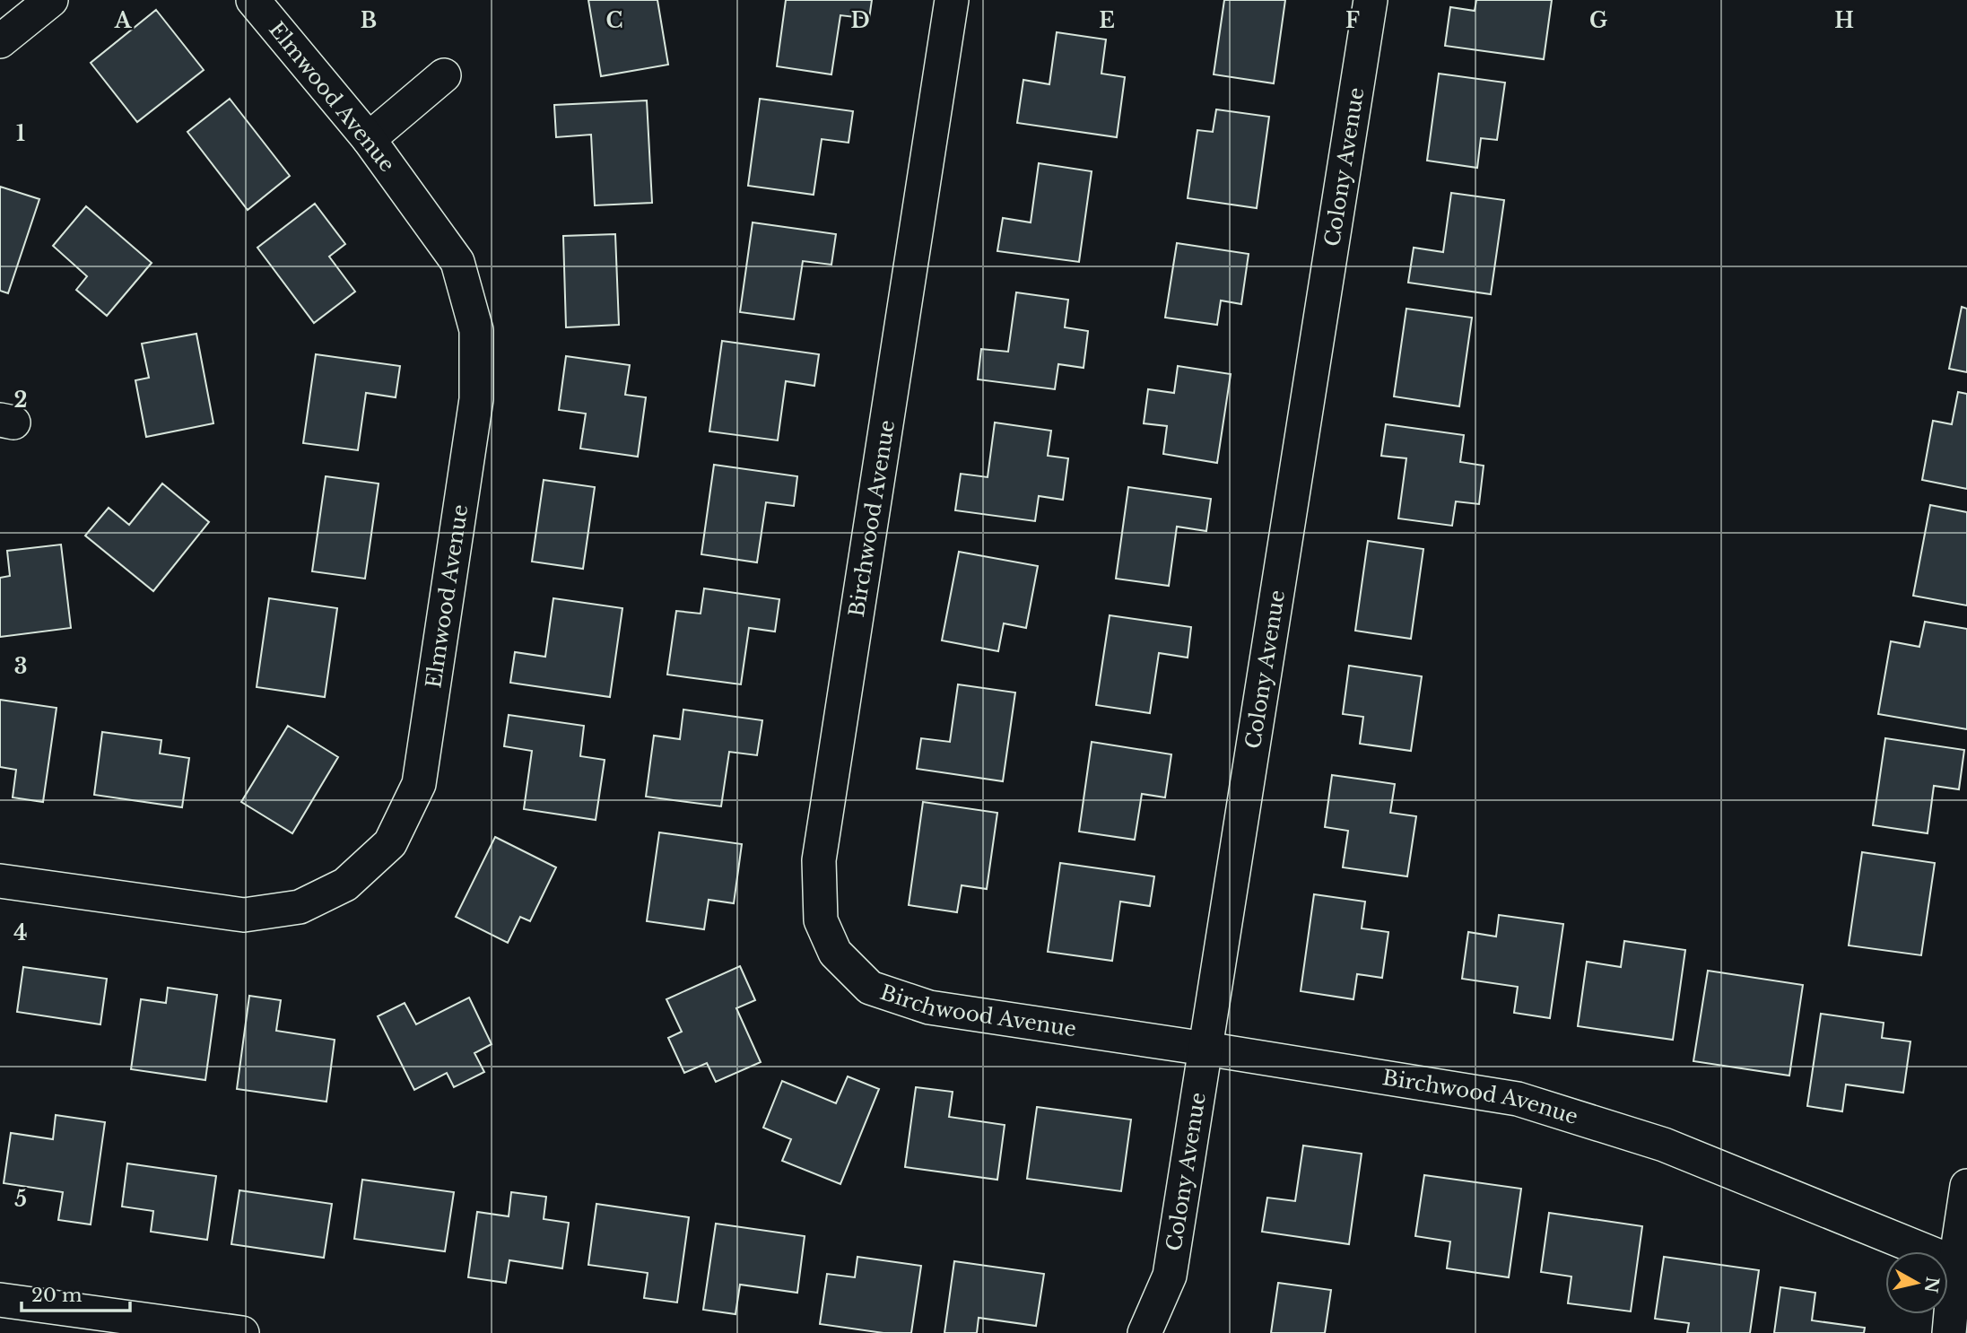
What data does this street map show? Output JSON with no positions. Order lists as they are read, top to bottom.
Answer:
{
  "streets": {
    "street": ["Elmwood Avenue", "Colony Avenue", "Birchwood Avenue"]
  },
  "crossings": [
    ["Colony Avenue", "Birchwood Avenue"]
  ],
  "scale_bar": "20 m",
  "north": "right",
  "grid": {
    "columns": [
      "A",
      "B",
      "C",
      "D",
      "E",
      "F",
      "G",
      "H"
    ],
    "rows": [
      "1",
      "2",
      "3",
      "4",
      "5"
    ]
  }
}
